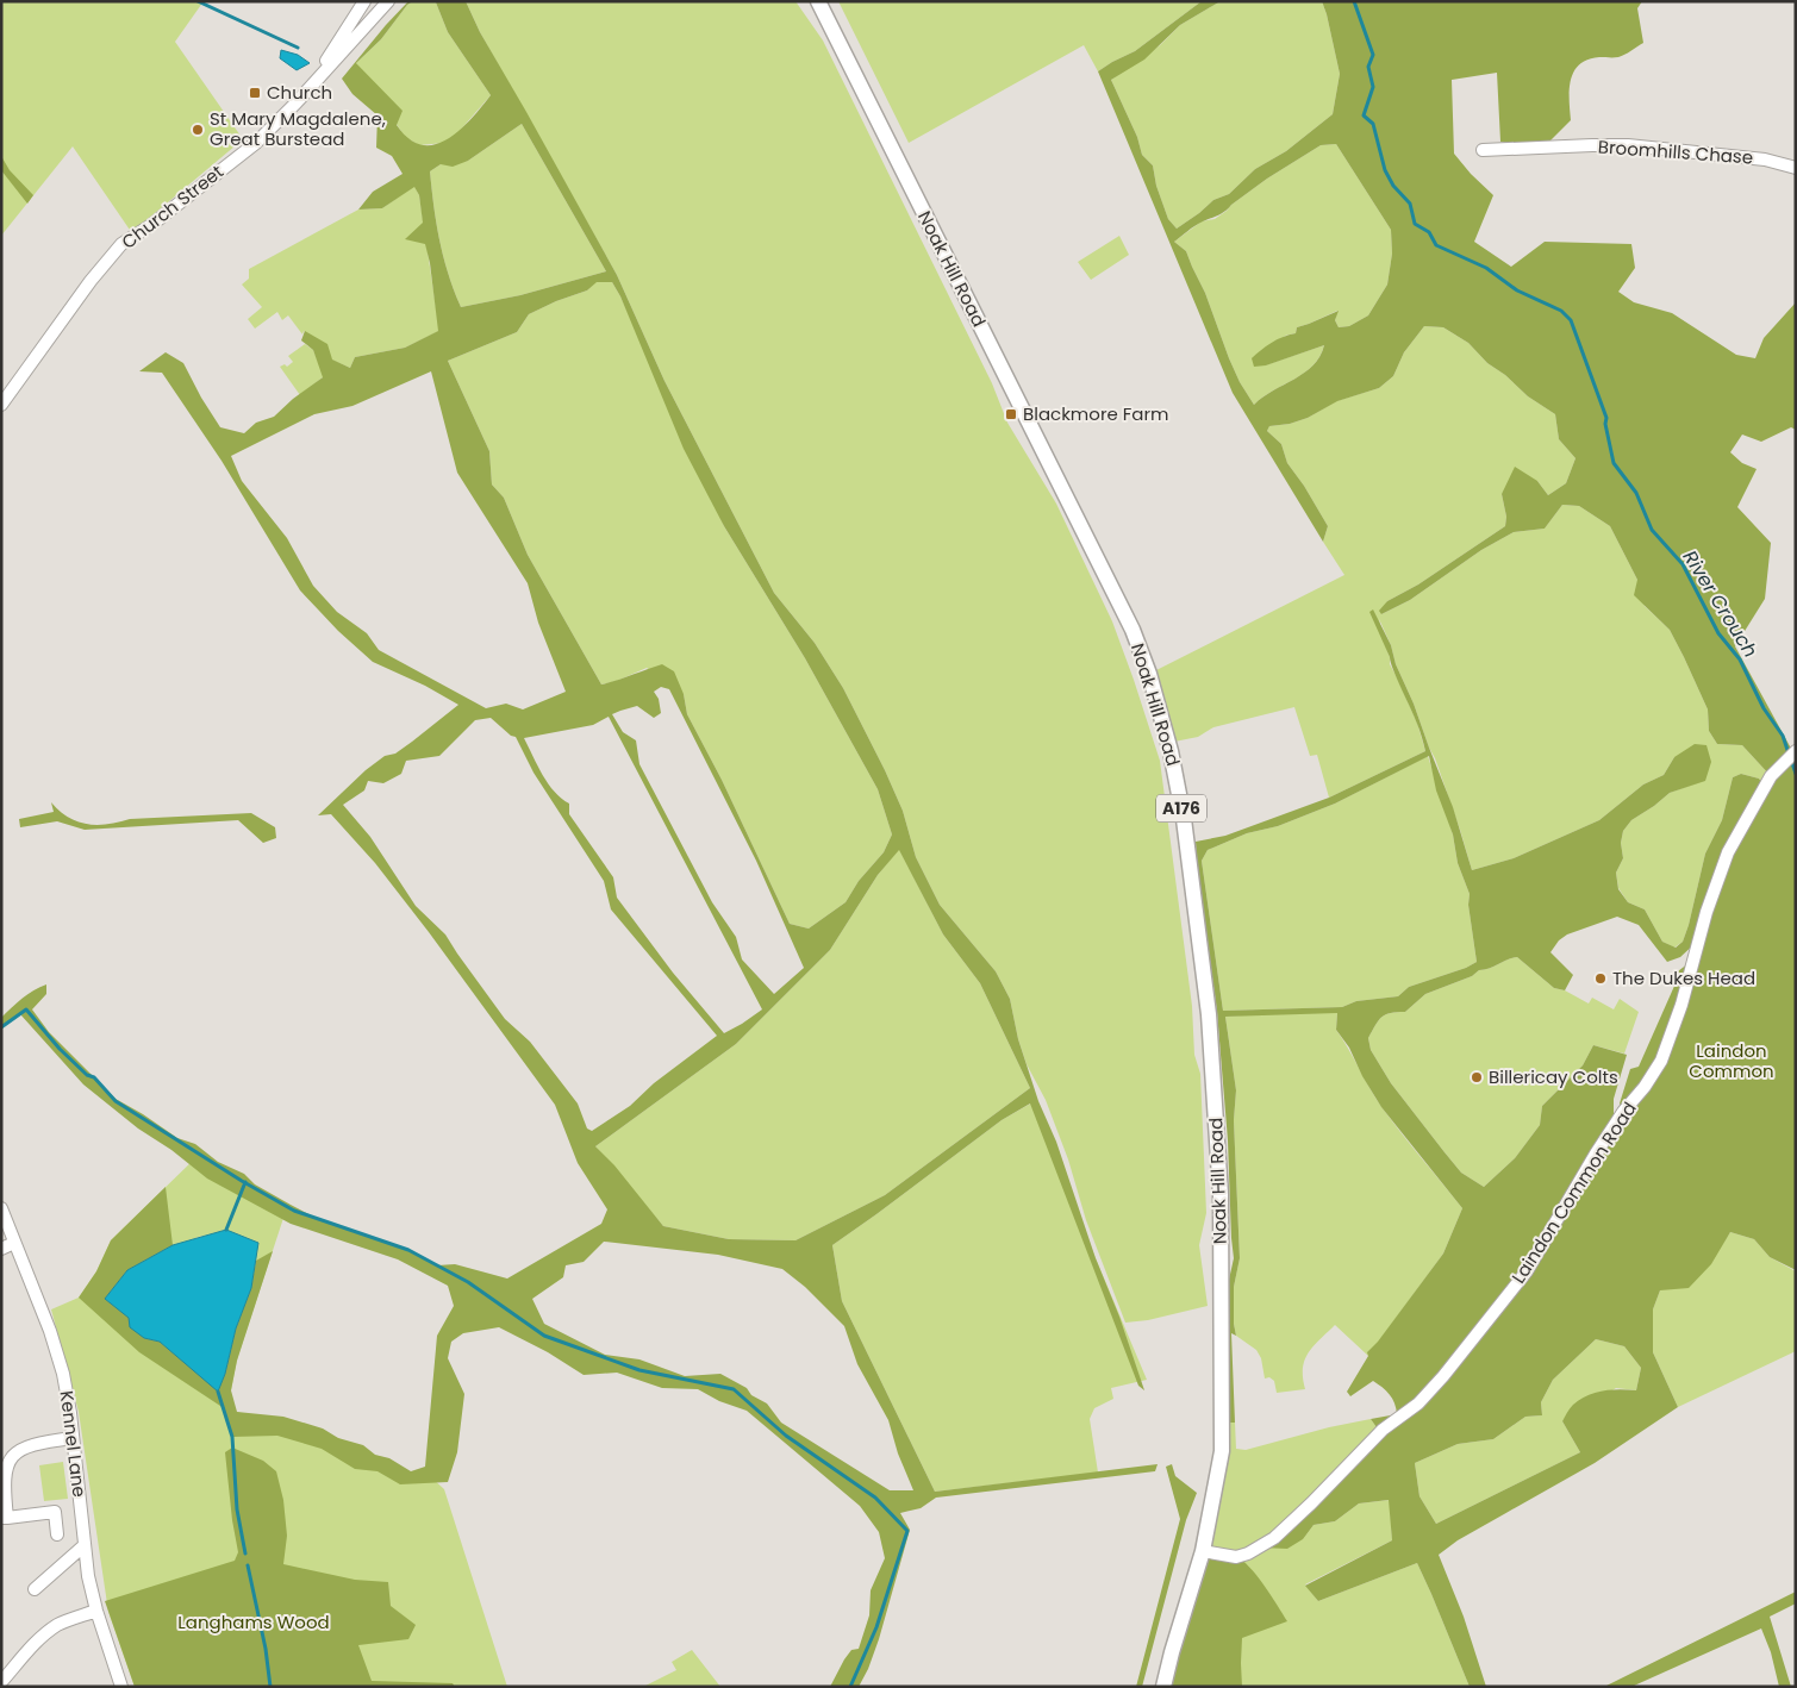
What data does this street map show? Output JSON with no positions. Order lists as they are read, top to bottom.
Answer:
{
  "streets": {
    "main road": ["Noak Hill Road", "A176"],
    "street": [
      "Broomhills Chase",
      "Church Street",
      "Laindon Common Road",
      "Kennel Lane"
    ]
  },
  "crossings": [
    ["Noak Hill Road", "Laindon Common Road"]
  ],
  "water": ["River Crouch"],
  "parks": ["Laindon Common", "Langhams Wood"],
  "places": {
    "transit": ["Church", "Blackmore Farm"],
    "other": ["St Mary Magdalene, Great Burstead", "The Dukes Head", "Billericay Colts"]
  }
}
